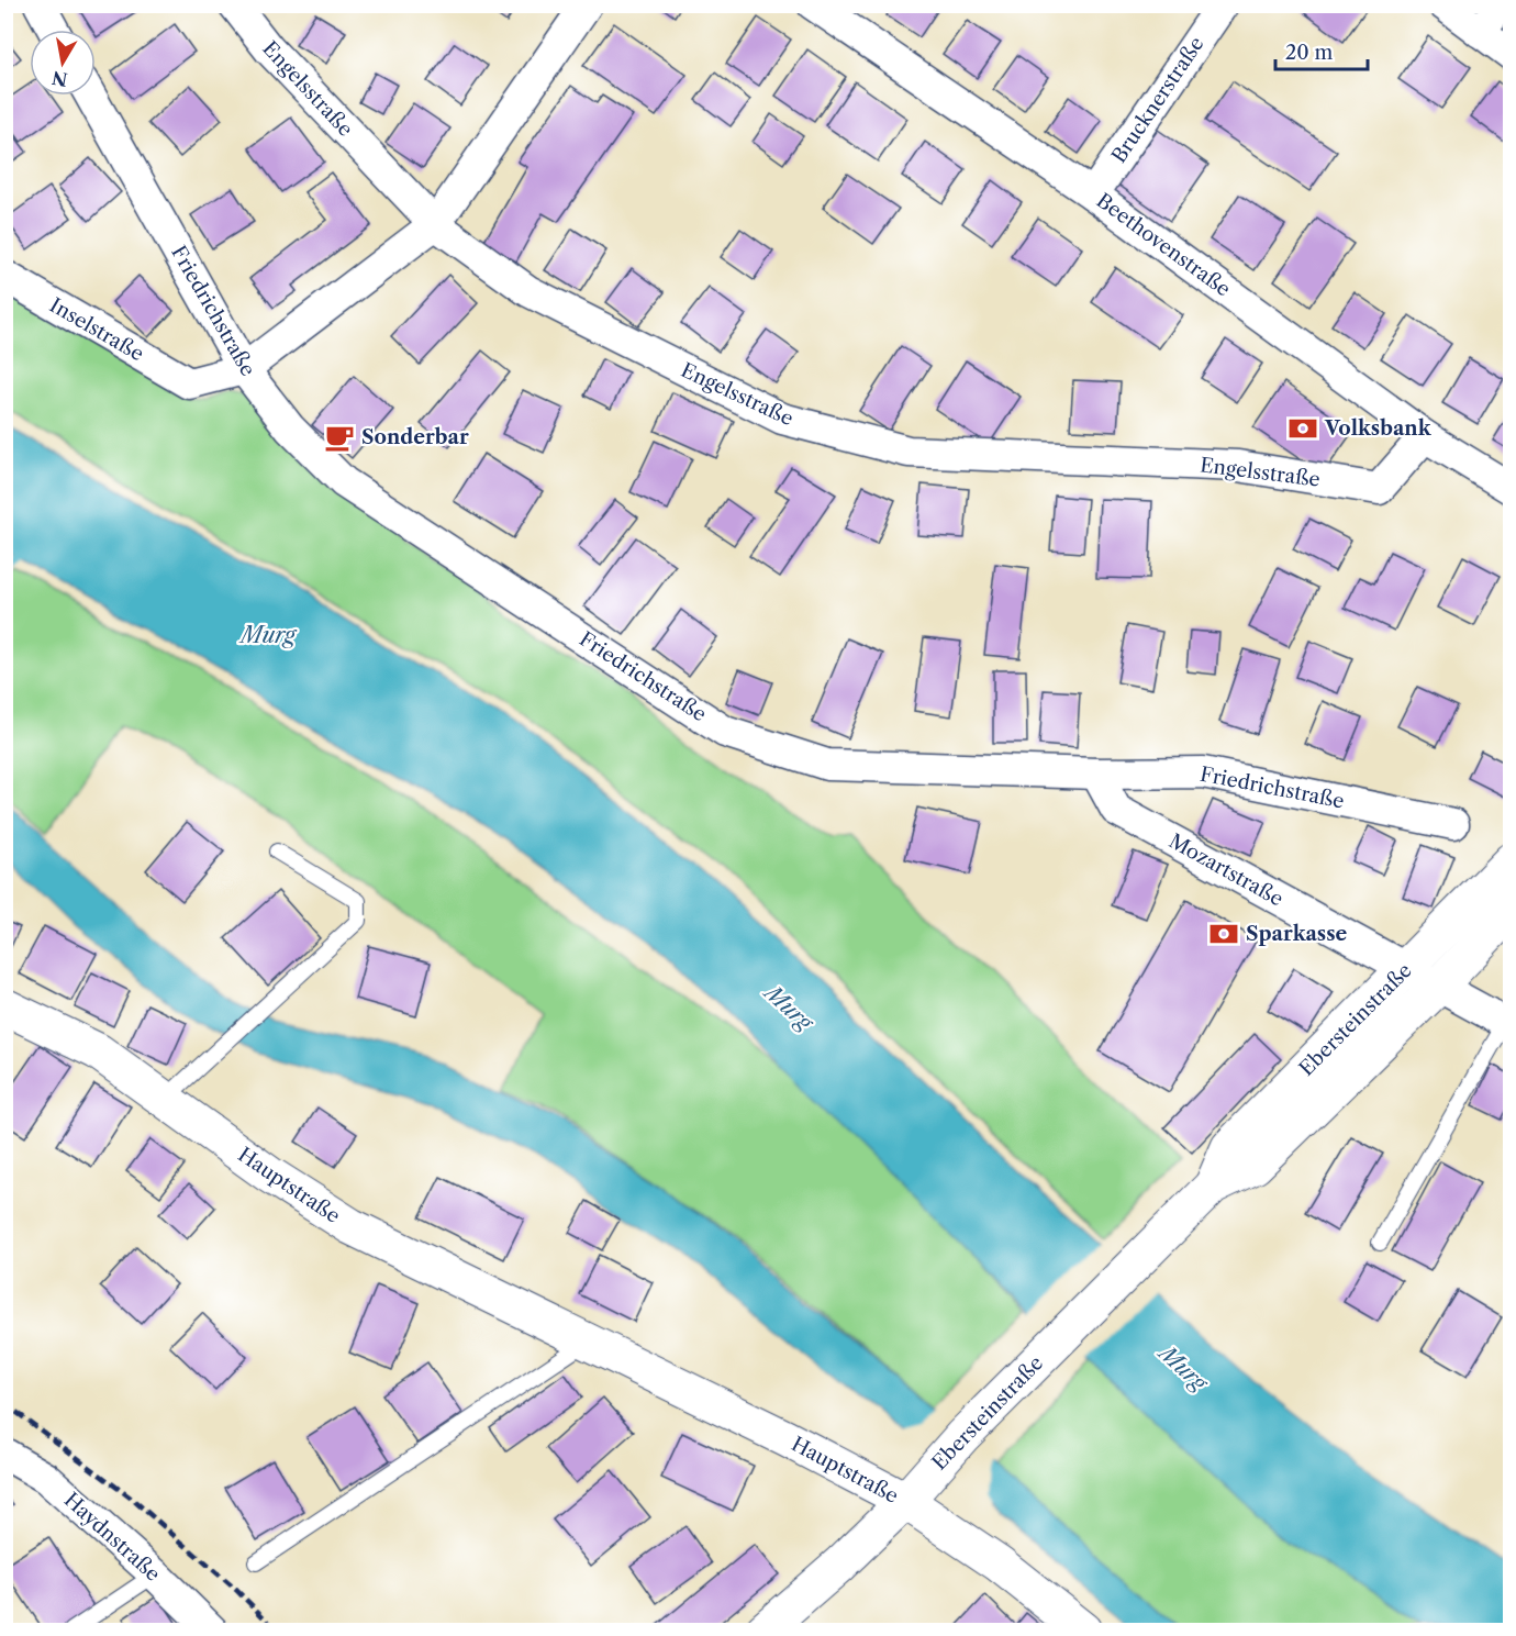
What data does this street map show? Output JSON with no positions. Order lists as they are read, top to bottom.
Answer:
{
  "streets": {
    "street": [
      "Engelsstraße",
      "Brucknerstraße",
      "Beethovenstraße",
      "Friedrichstraße",
      "Inselstraße",
      "Mozartstraße",
      "Ebersteinstraße",
      "Hauptstraße",
      "Haydnstraße"
    ]
  },
  "crossings": [
    ["Engelsstraße", "Beethovenstraße"],
    ["Brucknerstraße", "Beethovenstraße"],
    ["Friedrichstraße", "Inselstraße"],
    ["Friedrichstraße", "Mozartstraße"],
    ["Mozartstraße", "Ebersteinstraße"],
    ["Ebersteinstraße", "Hauptstraße"]
  ],
  "water": ["Murg"],
  "places": {
    "bank": ["Volksbank", "Sparkasse"],
    "cafe": ["Sonderbar"]
  },
  "scale_bar": "20 m",
  "north": "bottom"
}
